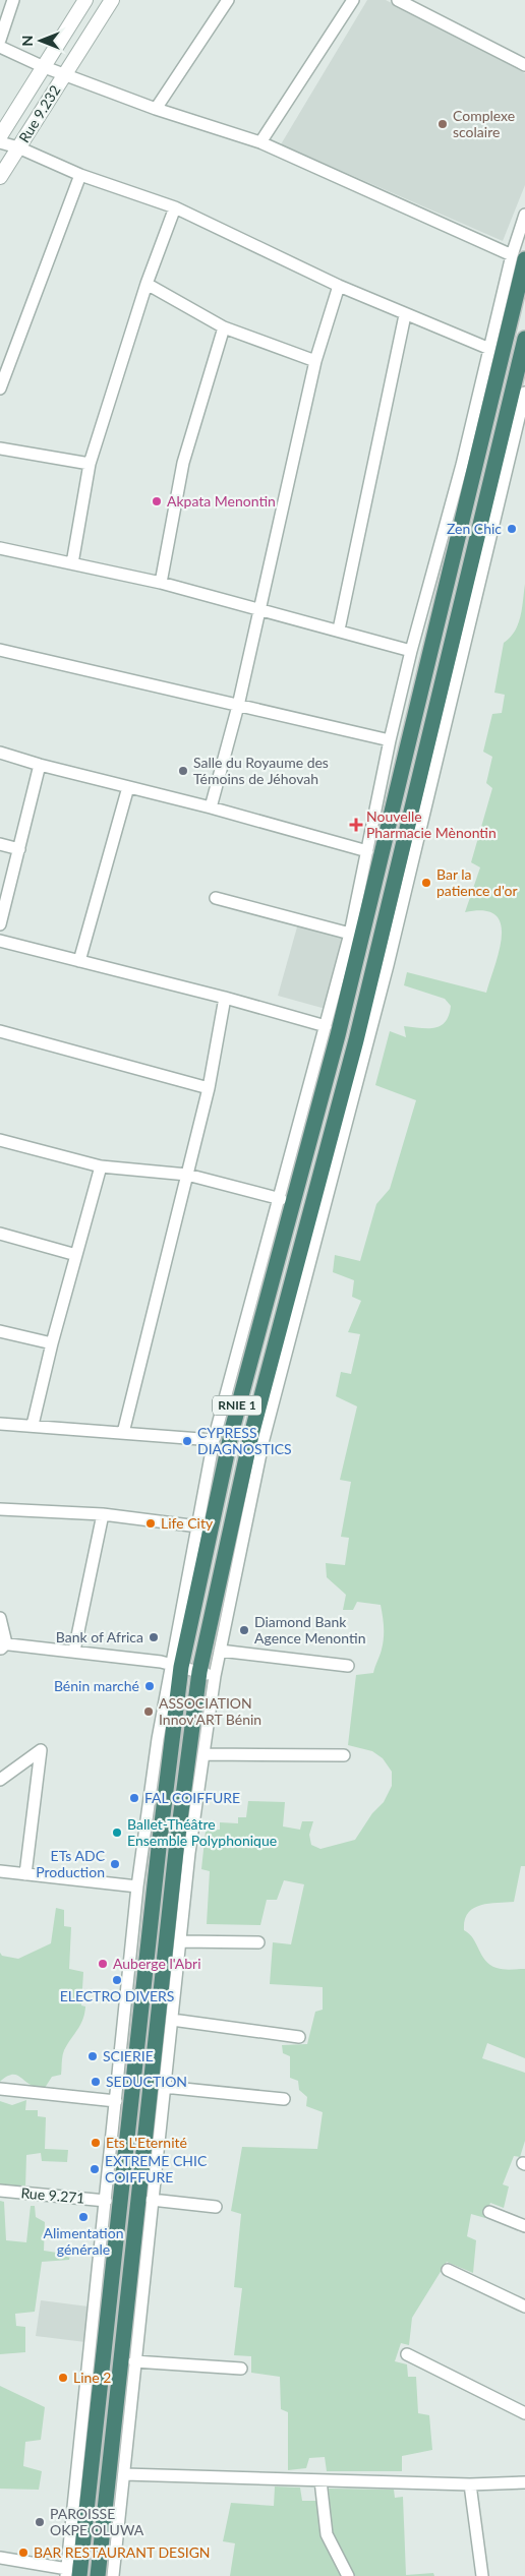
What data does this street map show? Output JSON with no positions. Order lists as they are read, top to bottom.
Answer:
{
  "streets": {
    "highway": ["RNIE 1"],
    "street": ["Rue 9.232", "Rue 9.271"]
  },
  "places": {
    "other": [
      "Complexe scolaire",
      "Akpata Menontin",
      "Zen Chic",
      "Salle du Royaume des Témoins de Jéhovah",
      "Bar la patience d'or",
      "CYPRESS DIAGNOSTICS",
      "Life City",
      "Diamond Bank Agence Menontin",
      "Bank of Africa",
      "Bénin marché",
      "ASSOCIATION Innov'ART Bénin",
      "FAL COIFFURE",
      "Ballet-Théâtre Ensemble Polyphonique",
      "ETs ADC Production",
      "Auberge l'Abri",
      "ELECTRO DIVERS",
      "SCIERIE",
      "SEDUCTION",
      "Ets L'Eternité",
      "EXTREME CHIC COIFFURE",
      "Alimentation générale",
      "Line 2",
      "PAROISSE OKPE OLUWA",
      "BAR RESTAURANT DESIGN"
    ],
    "health": ["Nouvelle Pharmacie Mènontin"]
  },
  "north": "left"
}
